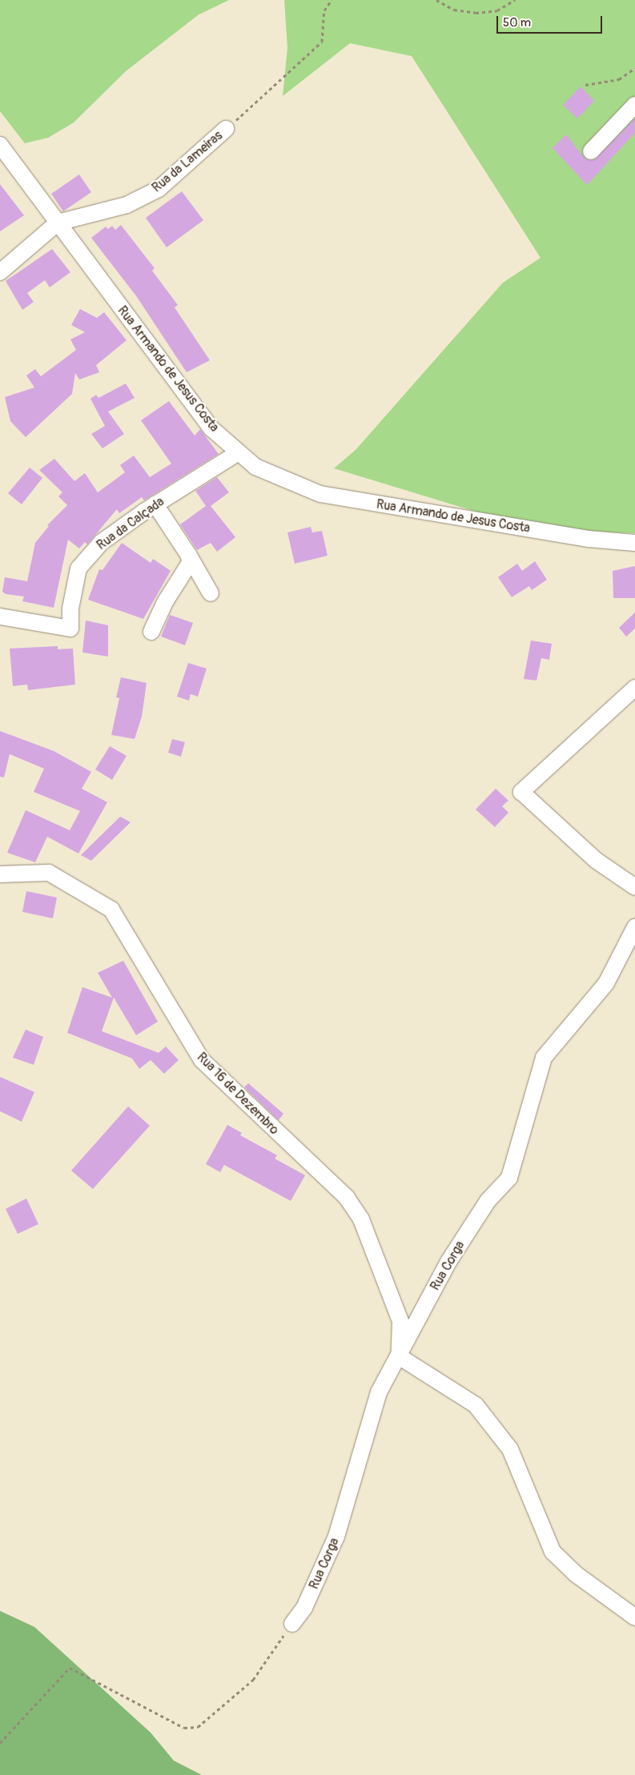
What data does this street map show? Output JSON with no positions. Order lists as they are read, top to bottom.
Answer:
{
  "streets": {
    "street": [
      "Rua da Lameiras",
      "Rua Armando de Jesus Costa",
      "Rua da Calçada",
      "Rua 16 de Dezembro",
      "Rua Corga"
    ]
  },
  "crossings": [
    ["Rua da Lameiras", "Rua Armando de Jesus Costa"],
    ["Rua Armando de Jesus Costa", "Rua da Calçada"],
    ["Rua 16 de Dezembro", "Rua Corga"]
  ],
  "scale_bar": "50 m"
}
